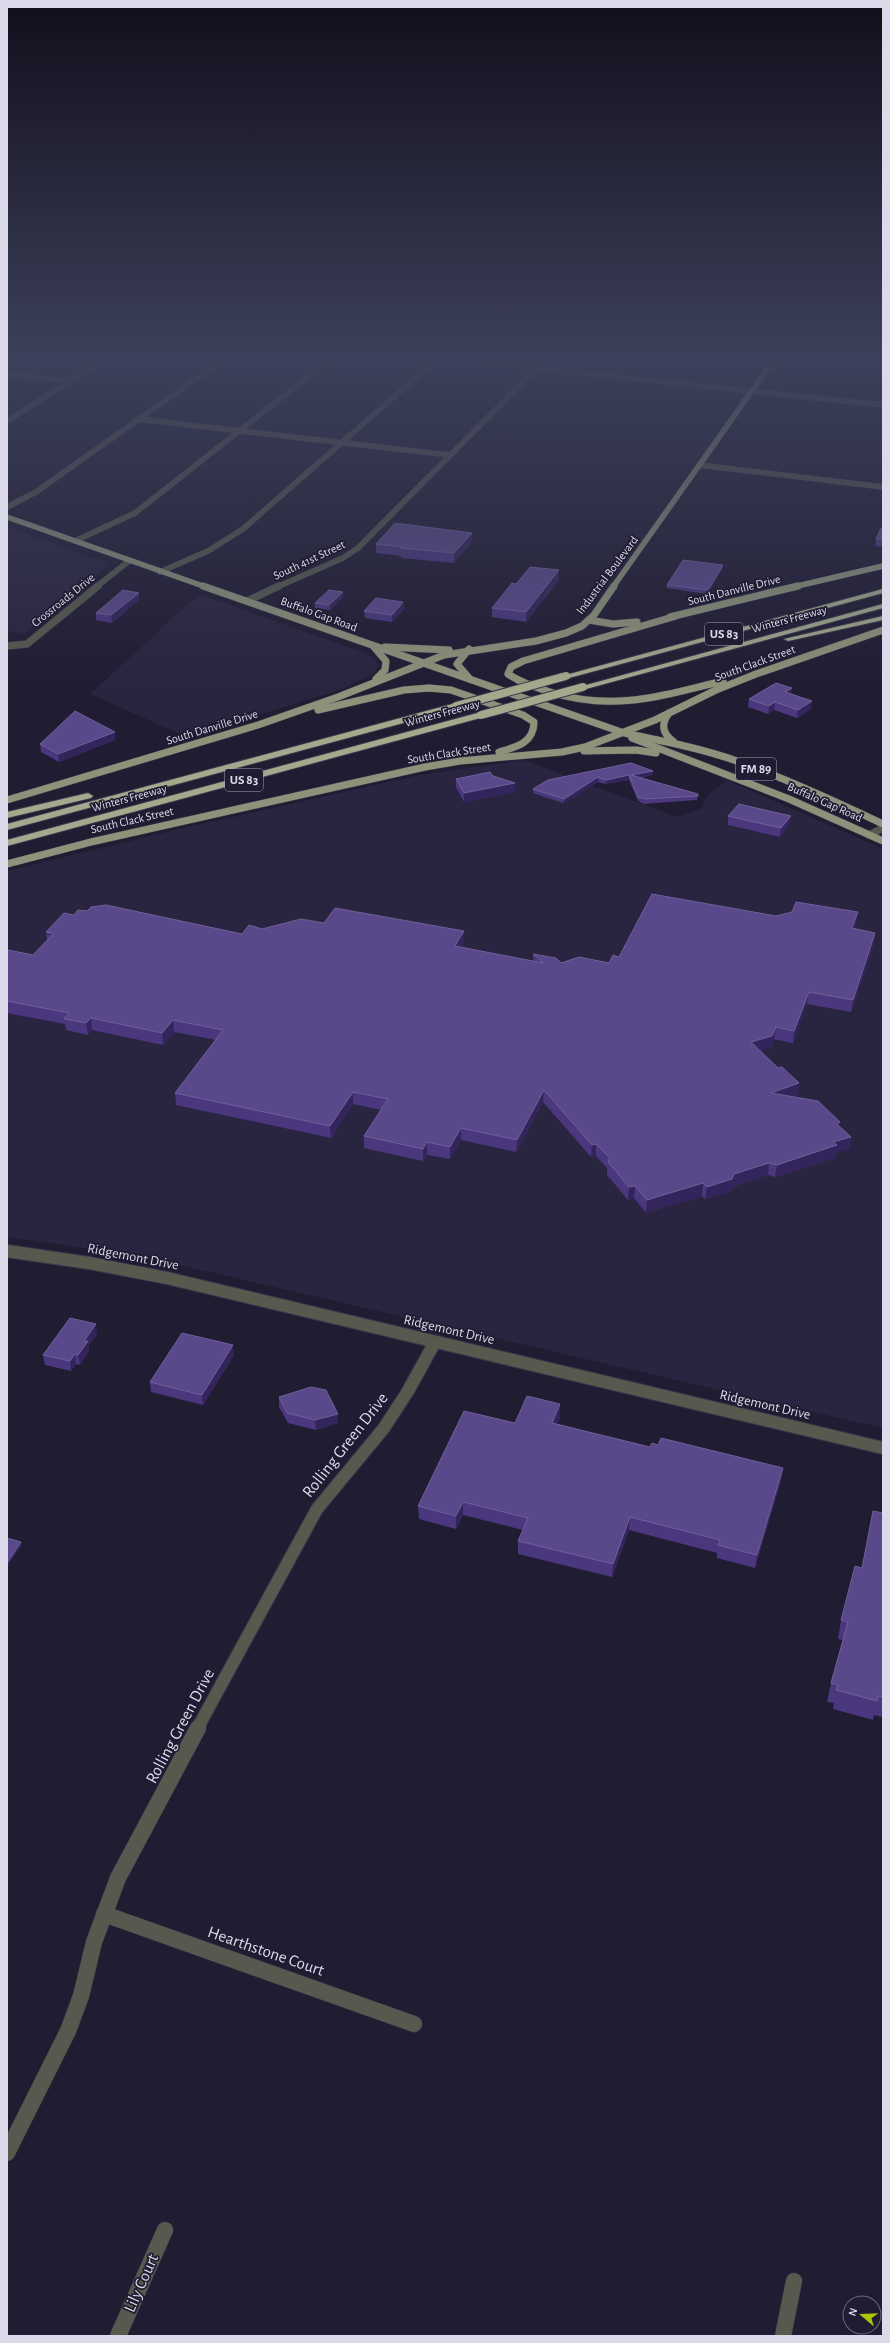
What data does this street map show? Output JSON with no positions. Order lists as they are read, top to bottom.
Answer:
{
  "streets": {
    "highway": ["Winters Freeway", "US 83"],
    "main road": [
      "Industrial Boulevard",
      "South Danville Drive",
      "Buffalo Gap Road",
      "South Clack Street",
      "FM 89"
    ],
    "street": [
      "South 41st Street",
      "Crossroads Drive",
      "Ridgemont Drive",
      "Rolling Green Drive",
      "Hearthstone Court",
      "Lily Court"
    ]
  },
  "crossings": [
    ["South 41st Street", "Buffalo Gap Road"],
    ["Industrial Boulevard", "South Danville Drive"],
    ["Industrial Boulevard", "Buffalo Gap Road"],
    ["South Danville Drive", "Buffalo Gap Road"],
    ["Crossroads Drive", "Buffalo Gap Road"],
    ["Buffalo Gap Road", "South Clack Street"],
    ["Ridgemont Drive", "Rolling Green Drive"],
    ["Rolling Green Drive", "Hearthstone Court"]
  ],
  "north": "left"
}
